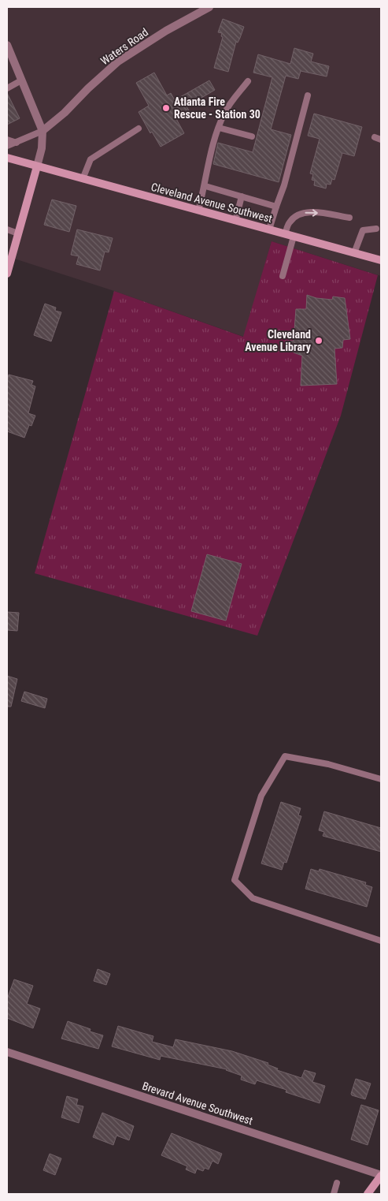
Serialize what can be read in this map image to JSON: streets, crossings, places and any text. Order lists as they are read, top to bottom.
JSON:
{
  "streets": {
    "main road": ["Cleveland Avenue Southwest"],
    "street": ["Waters Road", "Brevard Avenue Southwest"]
  },
  "places": ["Atlanta Fire Rescue - Station 30", "Cleveland Avenue Library"]
}
